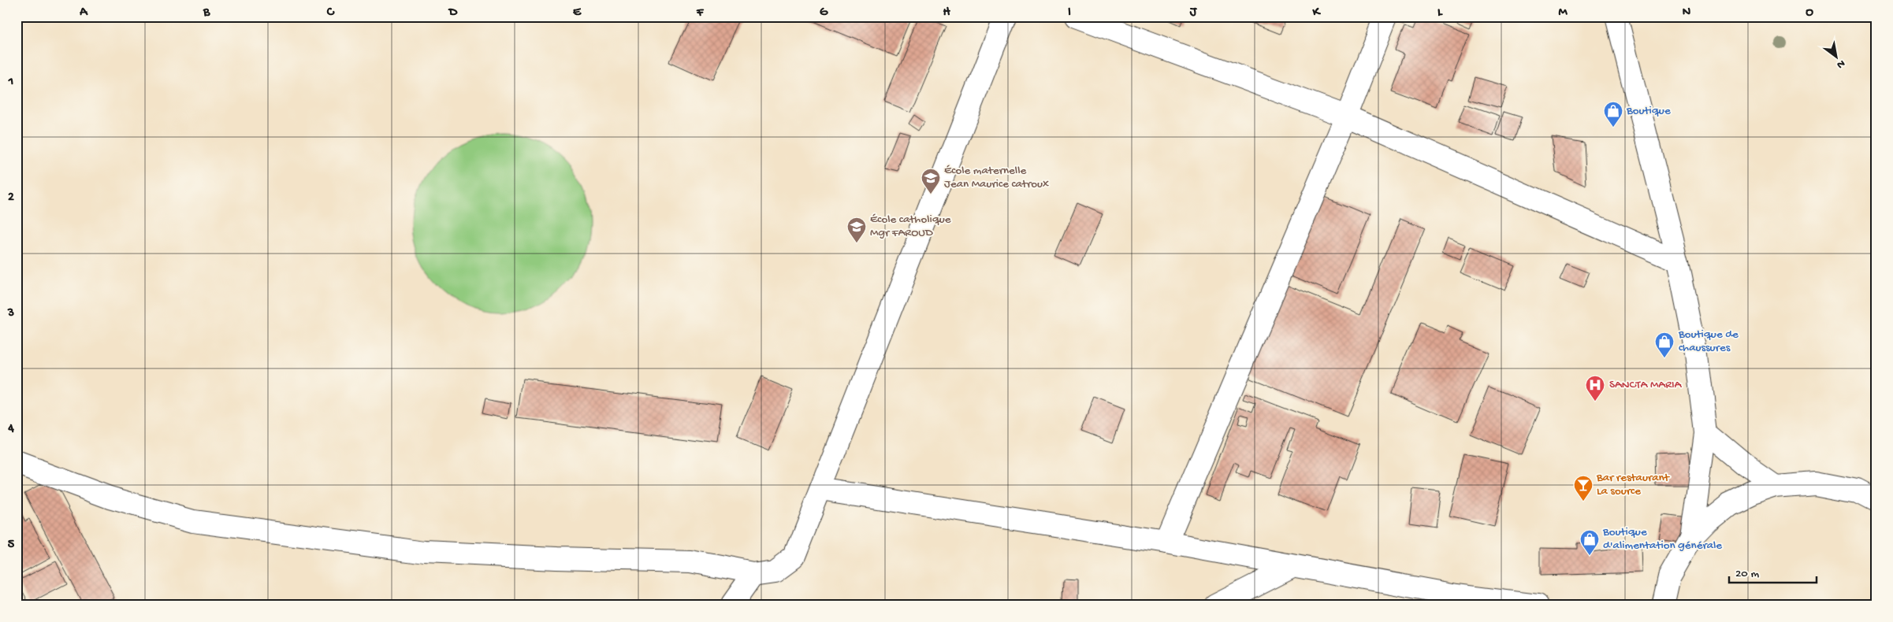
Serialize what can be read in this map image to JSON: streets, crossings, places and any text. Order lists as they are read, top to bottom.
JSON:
{
  "places": {
    "shop": ["Boutique", "Boutique de chaussures", "Boutique d'alimentation générale"],
    "school or university": ["École maternelle Jean Maurice catroux", "École catholique Mgr FAROUD"],
    "hospital": ["SANCTA MARIA"],
    "bar": ["Bar restaurant La source"]
  },
  "scale_bar": "20 m",
  "north": "bottom right",
  "grid": {
    "columns": [
      "A",
      "B",
      "C",
      "D",
      "E",
      "F",
      "G",
      "H",
      "I",
      "J",
      "K",
      "L",
      "M",
      "N",
      "O"
    ],
    "rows": [
      "1",
      "2",
      "3",
      "4",
      "5"
    ]
  }
}
